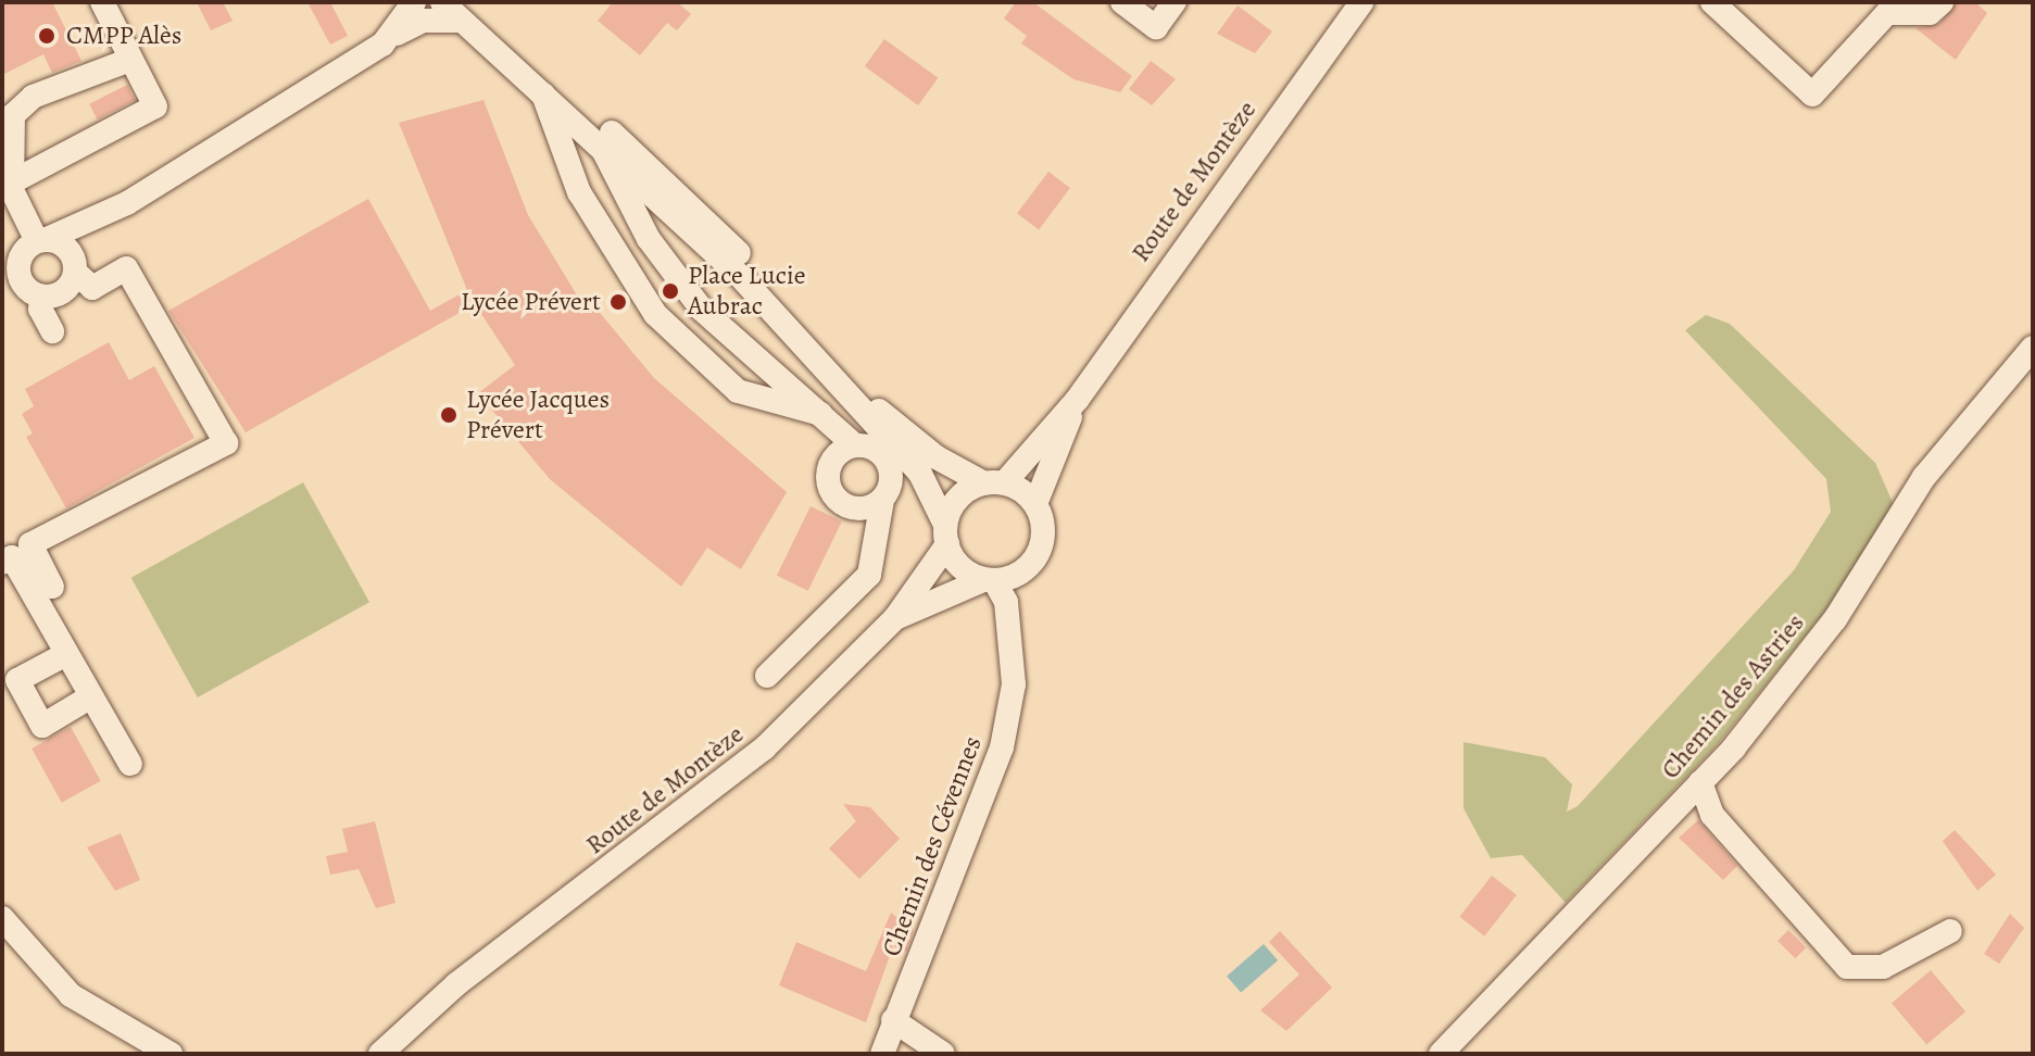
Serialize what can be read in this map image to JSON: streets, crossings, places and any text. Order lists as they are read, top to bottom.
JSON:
{
  "streets": {
    "street": ["Route de Montèze", "Chemin des Astries", "Chemin des Cévennes"]
  },
  "crossings": [
    ["Route de Montèze", "Chemin des Cévennes"]
  ],
  "places": [
    "CMPP Alès",
    "Place Lucie Aubrac",
    "Lycée Prévert",
    "Lycée Jacques Prévert"
  ]
}
